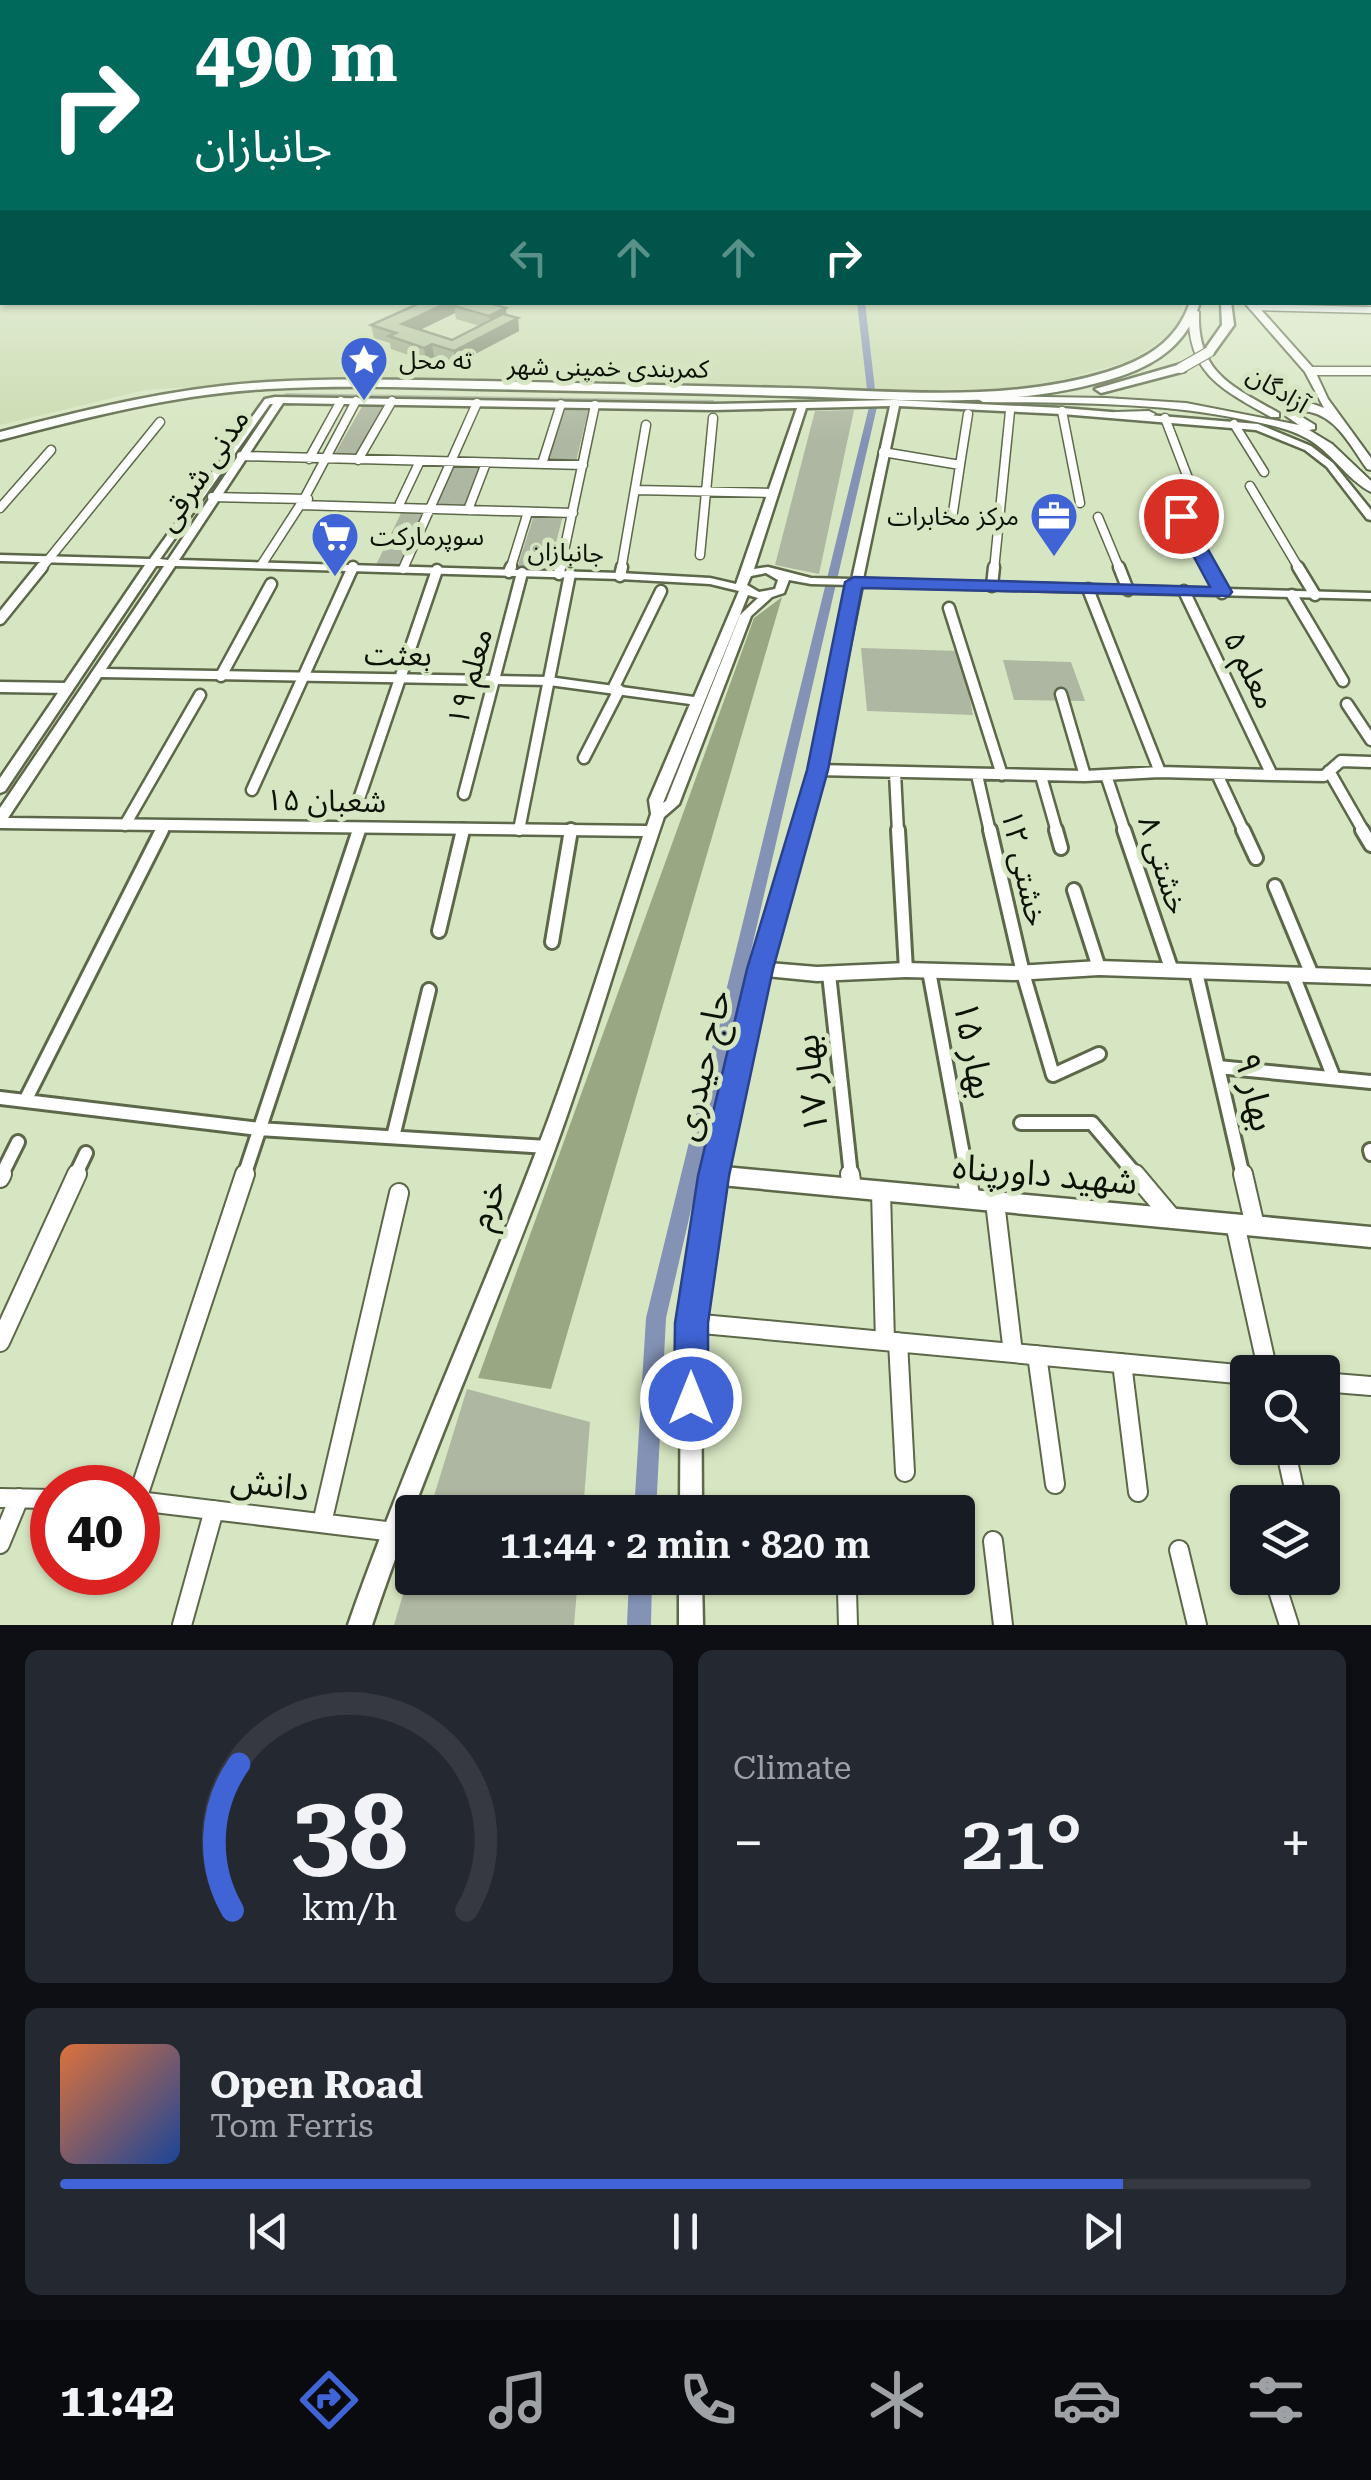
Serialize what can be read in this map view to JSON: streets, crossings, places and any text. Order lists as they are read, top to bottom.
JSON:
{
  "streets": {
    "highway": ["کمربندی خمینی شهر"],
    "main road": ["آزادگان"],
    "street": [
      "مدنی شرقی",
      "جانبازان",
      "بعثت",
      "معلم ۵",
      "معلم ۱۹",
      "۱۵ شعبان",
      "خشتی ۸",
      "خشتی ۱۲",
      "بهار ۱۵",
      "حاج حیدری",
      "بهار ۱۷",
      "بهار ۹",
      "شهید داورپناه",
      "خرم",
      "دانش"
    ]
  },
  "crossings": [
    ["کمربندی خمینی شهر", "آزادگان"],
    ["کمربندی خمینی شهر", "حاج حیدری"],
    ["مدنی شرقی", "جانبازان"],
    ["مدنی شرقی", "بعثت"],
    ["مدنی شرقی", "۱۵ شعبان"],
    ["جانبازان", "معلم ۱۹"],
    ["جانبازان", "خرم"],
    ["بعثت", "معلم ۱۹"],
    ["بعثت", "خرم"],
    ["۱۵ شعبان", "خرم"],
    ["بهار ۱۵", "شهید داورپناه"],
    ["حاج حیدری", "شهید داورپناه"],
    ["بهار ۱۷", "شهید داورپناه"],
    ["بهار ۹", "شهید داورپناه"],
    ["خرم", "دانش"]
  ],
  "places": {
    "place": ["ته محل"],
    "office": ["مرکز مخابرات"],
    "supermarket": ["سوپرمارکت"]
  },
  "page": {
    "turn": ["490 m", "جانبازان"],
    "limit": "40",
    "trip": "11:44 · 2 min · 820 m",
    "tile": "Climate",
    "heat": ["−", "21°", "+"],
    "song": ["Open Road", "Tom Ferris"],
    "tabs": "11:42",
    "gauge": ["38", "km/h"]
  }
}
